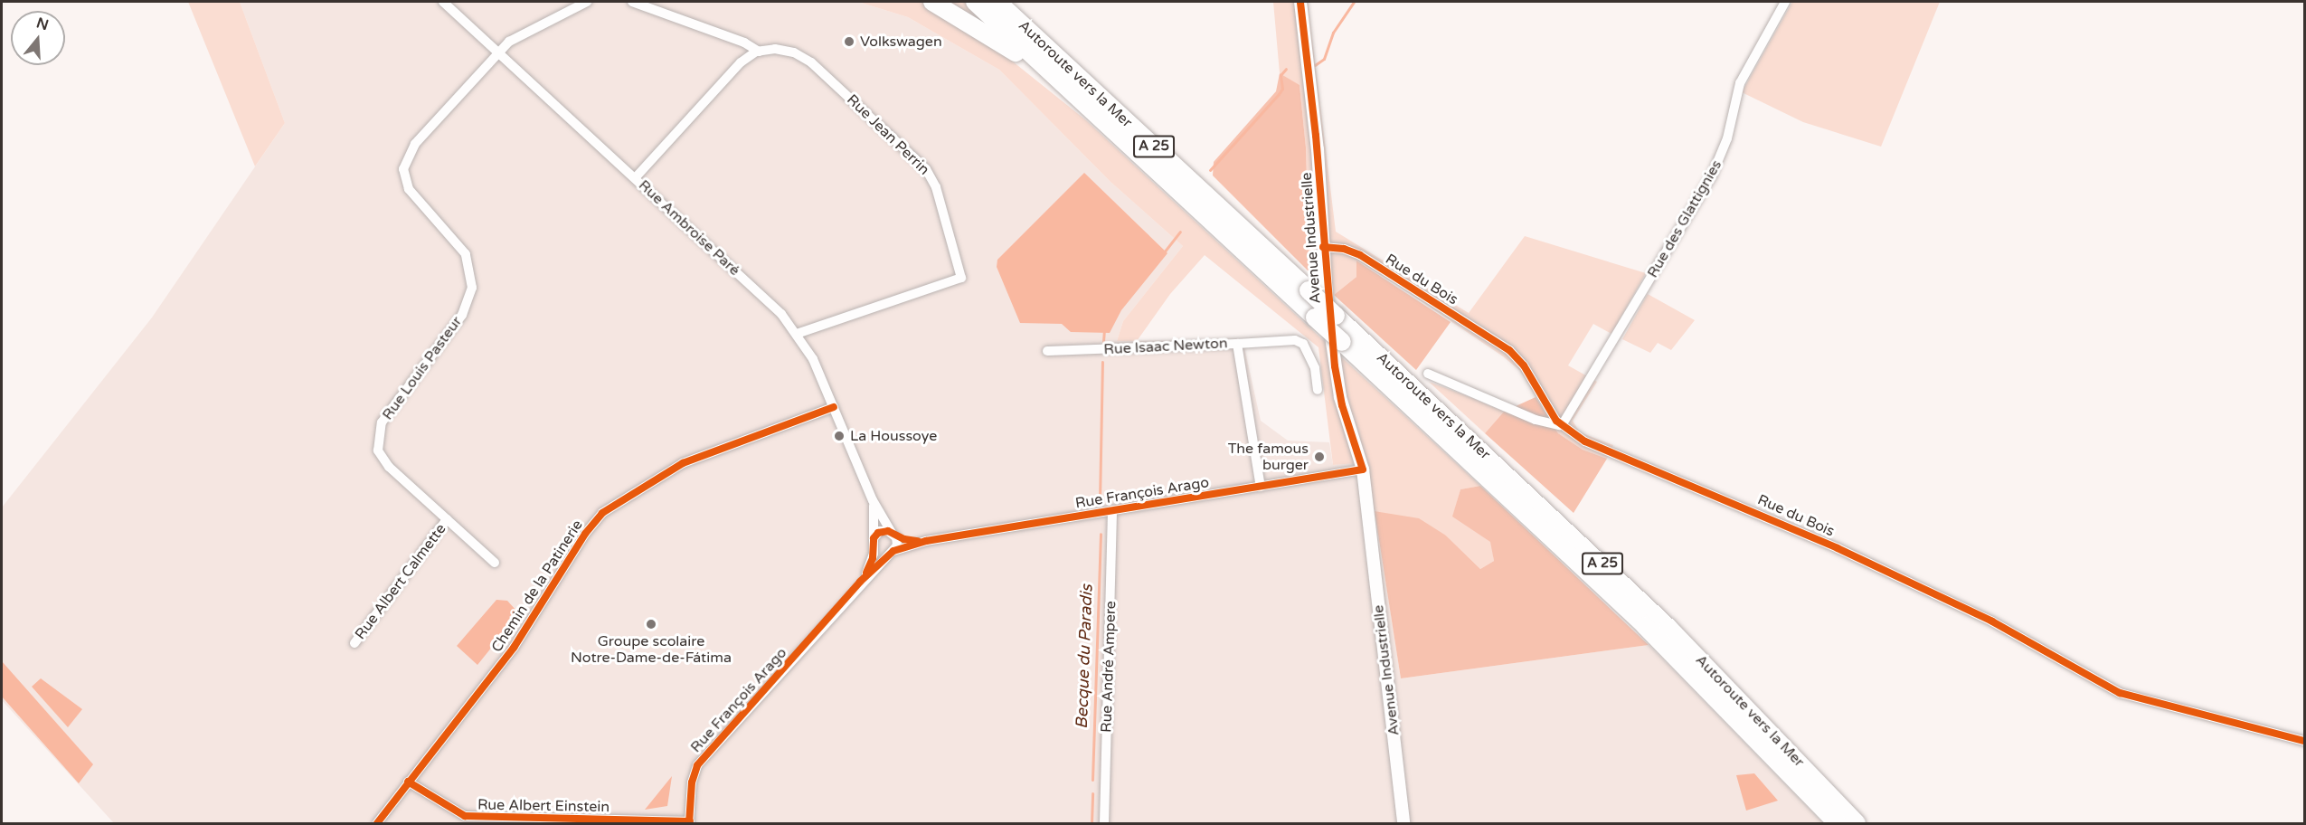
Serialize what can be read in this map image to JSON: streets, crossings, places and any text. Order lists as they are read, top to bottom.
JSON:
{
  "streets": {
    "highway": ["Autoroute vers la Mer", "A 25"],
    "street": [
      "Rue Jean Perrin",
      "Rue des Glattignies",
      "Rue Ambroise Paré",
      "Avenue Industrielle",
      "Rue du Bois",
      "Rue Isaac Newton",
      "Rue Louis Pasteur",
      "Rue François Arago",
      "Rue Albert Calmette",
      "Chemin de la Patinerie",
      "Rue André Ampere",
      "Rue Albert Einstein"
    ]
  },
  "crossings": [
    ["Rue Jean Perrin", "Rue Ambroise Paré"],
    ["Rue des Glattignies", "Rue du Bois"],
    ["Rue Ambroise Paré", "Rue Louis Pasteur"],
    ["Rue Ambroise Paré", "Rue François Arago"],
    ["Rue Ambroise Paré", "Chemin de la Patinerie"],
    ["Avenue Industrielle", "Rue du Bois"],
    ["Avenue Industrielle", "Rue François Arago"],
    ["Rue Isaac Newton", "Rue François Arago"],
    ["Rue Louis Pasteur", "Rue Albert Calmette"],
    ["Rue François Arago", "Rue André Ampere"],
    ["Rue François Arago", "Rue Albert Einstein"],
    ["Chemin de la Patinerie", "Rue Albert Einstein"]
  ],
  "water": ["Becque du Paradis"],
  "places": [
    "Volkswagen",
    "La Houssoye",
    "The famous burger",
    "Groupe scolaire Notre-Dame-de-Fátima"
  ],
  "north": "top"
}
